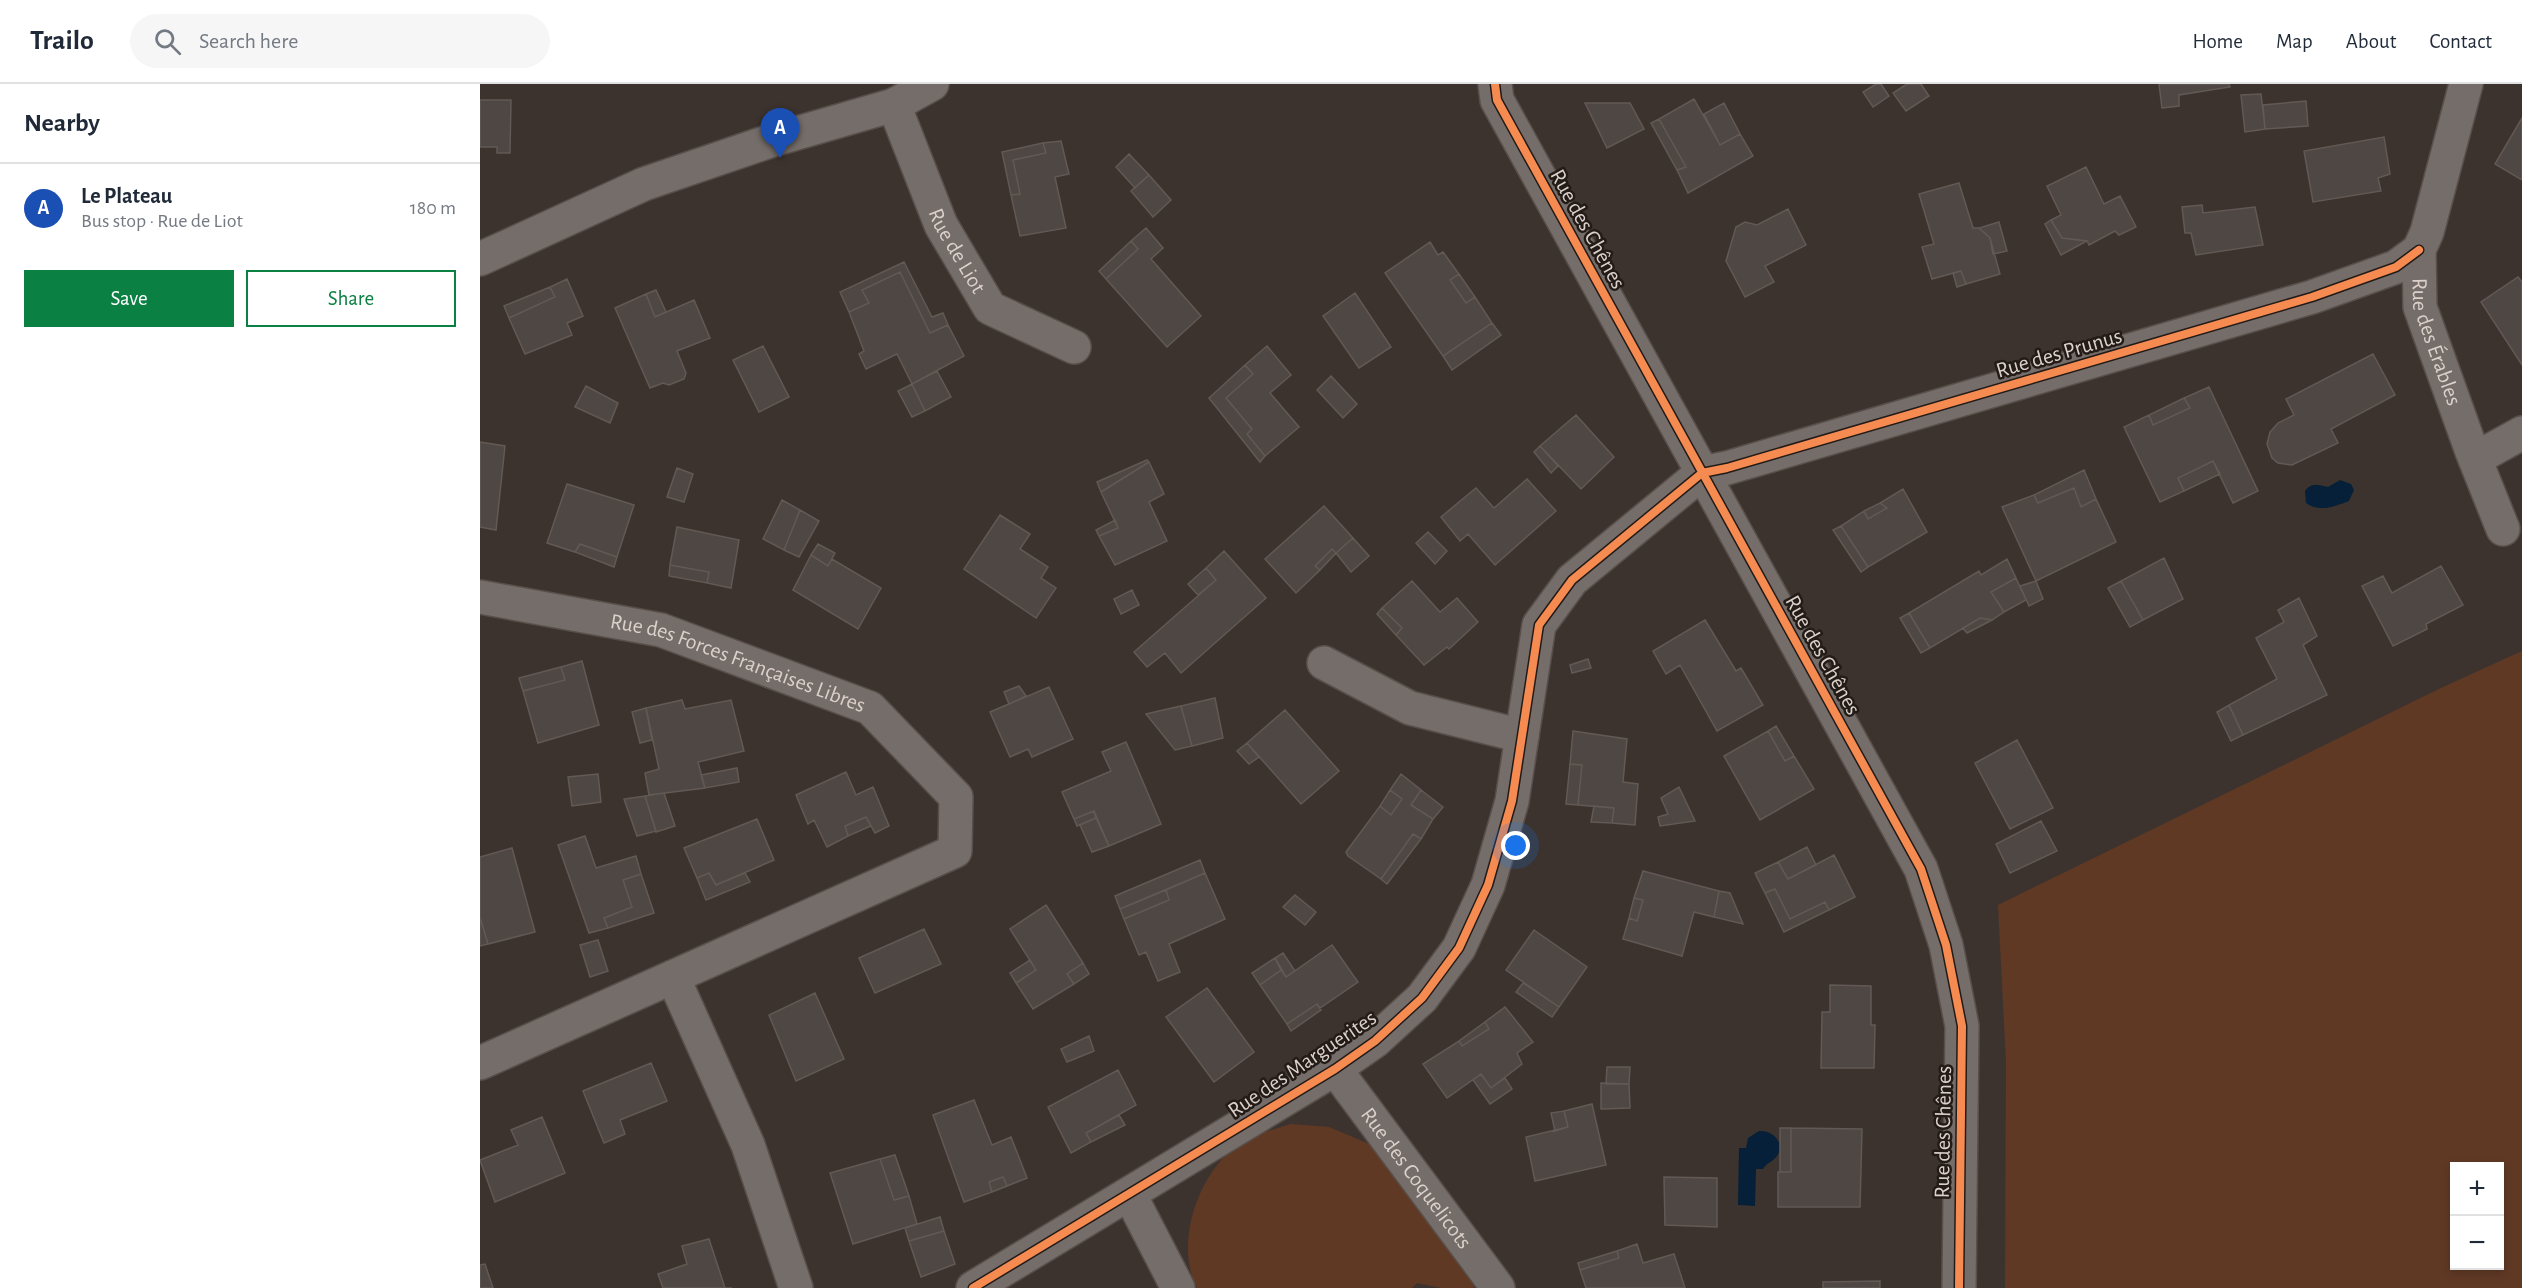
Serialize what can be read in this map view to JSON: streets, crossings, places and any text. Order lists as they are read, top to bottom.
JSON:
{
  "streets": {
    "street": [
      "Rue des Chênes",
      "Rue de Liot",
      "Rue des Érables",
      "Rue des Prunus",
      "Rue des Forces Françaises Libres",
      "Rue des Marguerites",
      "Rue des Coquelicots"
    ]
  },
  "crossings": [
    ["Rue des Chênes", "Rue des Prunus"],
    ["Rue des Chênes", "Rue des Marguerites"],
    ["Rue des Érables", "Rue des Prunus"],
    ["Rue des Prunus", "Rue des Marguerites"],
    ["Rue des Marguerites", "Rue des Coquelicots"]
  ],
  "page": {
    "header": "Trailo",
    "search": "Search here",
    "nav": [
      "Home",
      "Map",
      "About",
      "Contact"
    ],
    "heading": "Nearby",
    "pins": "A",
    "list": [
      {
        "mark": "A",
        "name": "Le Plateau",
        "note": "Bus stop · Rue de Liot",
        "value": "180 m"
      }
    ],
    "buttons": ["Save", "Share"],
    "map_buttons": ["+", "−"]
  }
}
